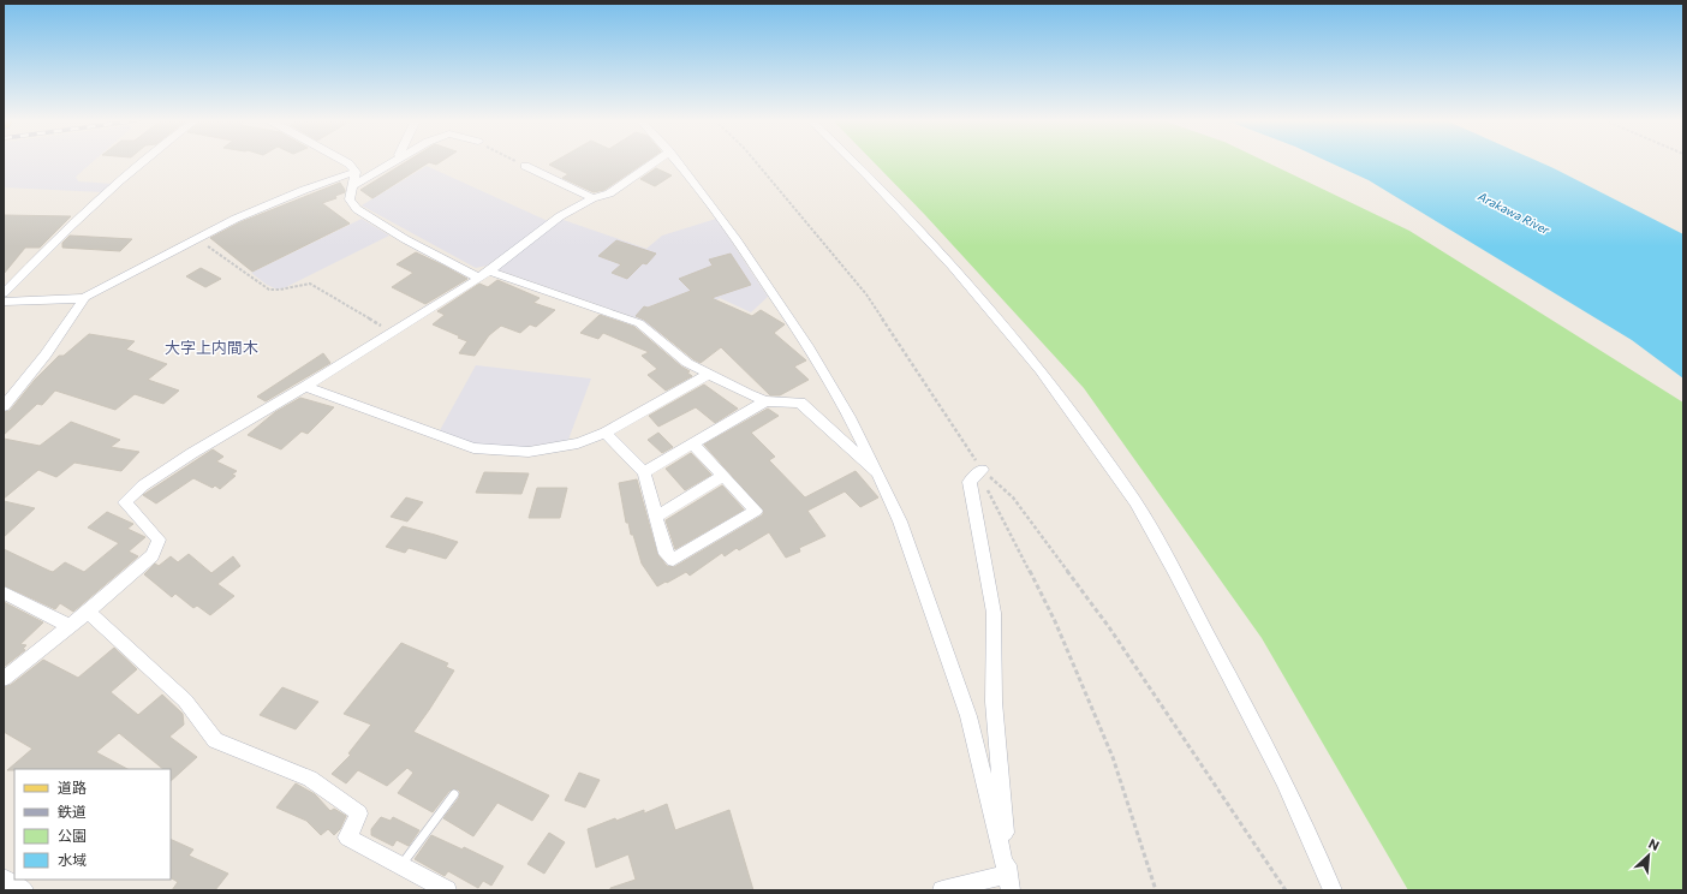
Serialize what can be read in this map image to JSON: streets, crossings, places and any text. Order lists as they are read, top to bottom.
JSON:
{
  "districts": ["大字上内間木"],
  "water": ["Arakawa River"],
  "legend": [
    "道路",
    "鉄道",
    "公園",
    "水域"
  ],
  "north": "top right"
}
